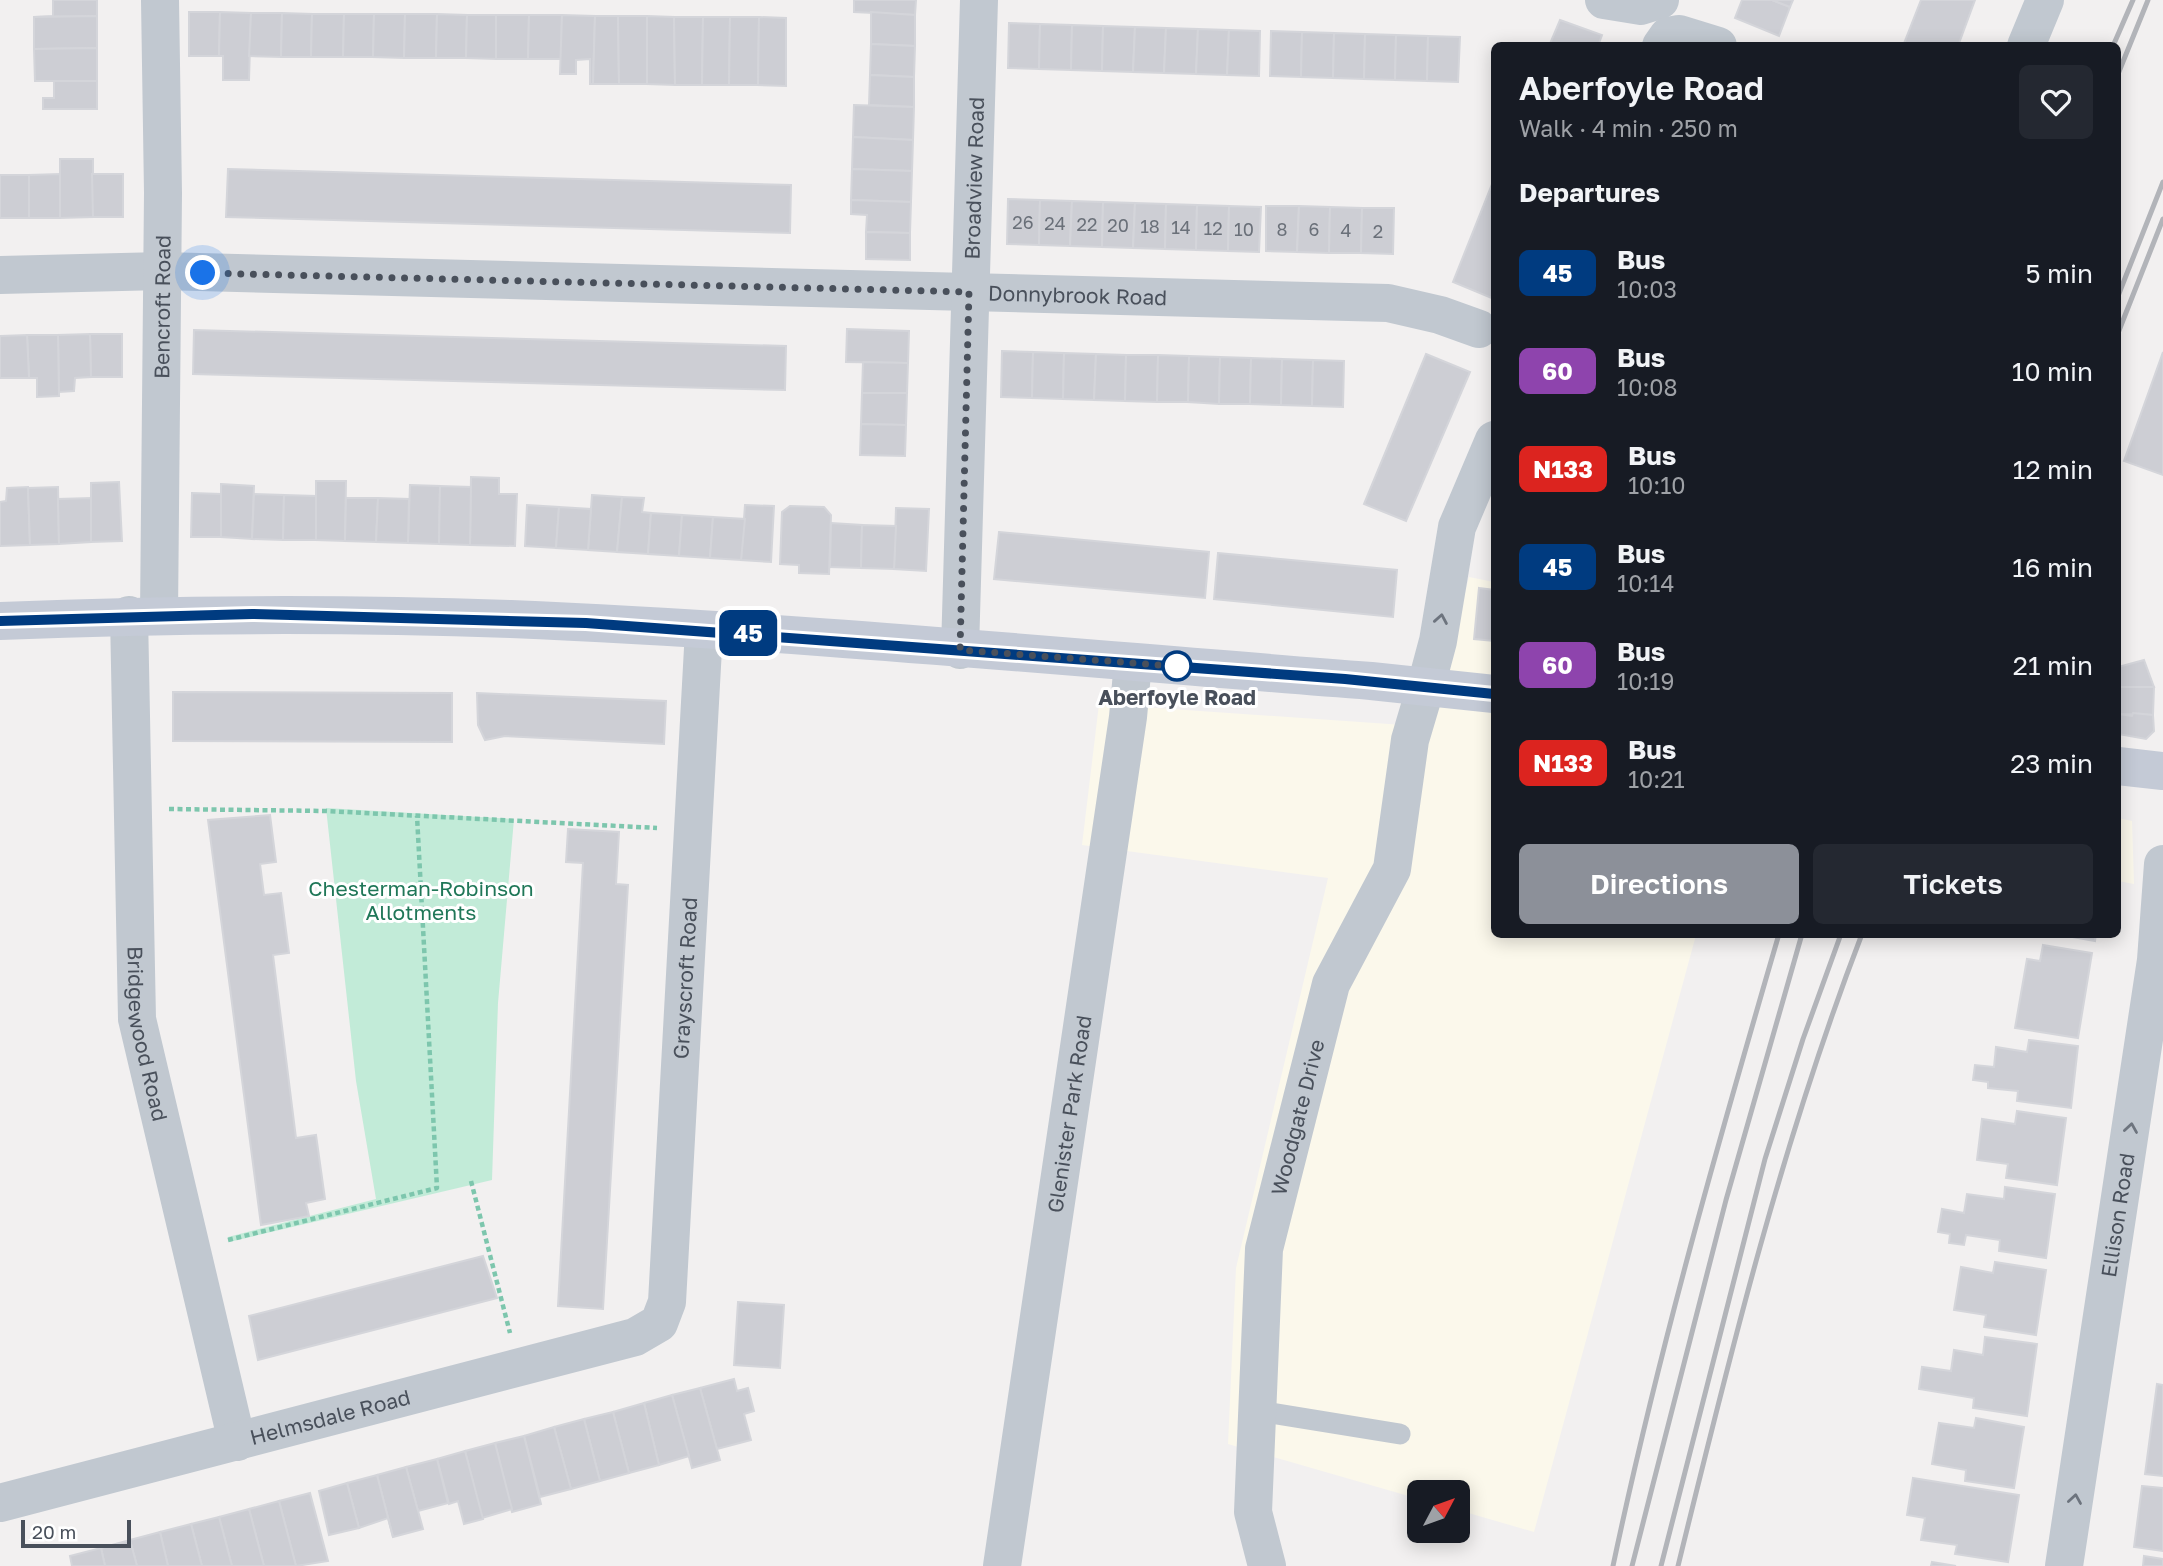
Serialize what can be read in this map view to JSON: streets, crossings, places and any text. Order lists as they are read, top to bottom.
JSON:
{
  "streets": {
    "street": [
      "Broadview Road",
      "Donnybrook Road",
      "Bencroft Road",
      "Grayscroft Road",
      "Bridgewood Road",
      "Glenister Park Road",
      "Woodgate Drive",
      "Ellison Road",
      "Helmsdale Road"
    ]
  },
  "crossings": [
    ["Broadview Road", "Donnybrook Road"],
    ["Donnybrook Road", "Bencroft Road"],
    ["Bencroft Road", "Bridgewood Road"],
    ["Grayscroft Road", "Helmsdale Road"],
    ["Bridgewood Road", "Helmsdale Road"]
  ],
  "one_way": ["Ellison Road"],
  "parks": ["Chesterman-Robinson Allotments"],
  "places": ["Aberfoyle Road"],
  "lines": ["bus line 45"],
  "house_numbers": [
    "26",
    "24",
    "22",
    "20",
    "18",
    "14",
    "12",
    "10",
    "8",
    "6",
    "4",
    "2"
  ],
  "scale_bar": "20 m",
  "north": "top right",
  "page": {
    "on_map": "45",
    "heading": [
      ["Aberfoyle Road", "Walk · 4 min · 250 m"],
      "Departures"
    ],
    "list": [
      {
        "mark": "45",
        "name": "Bus",
        "note": "10:03",
        "value": "5 min"
      },
      {
        "mark": "60",
        "name": "Bus",
        "note": "10:08",
        "value": "10 min"
      },
      {
        "mark": "N133",
        "name": "Bus",
        "note": "10:10",
        "value": "12 min"
      },
      {
        "mark": "45",
        "name": "Bus",
        "note": "10:14",
        "value": "16 min"
      },
      {
        "mark": "60",
        "name": "Bus",
        "note": "10:19",
        "value": "21 min"
      },
      {
        "mark": "N133",
        "name": "Bus",
        "note": "10:21",
        "value": "23 min"
      }
    ],
    "buttons": ["Directions", "Tickets"],
    "scale": "20 m"
  }
}
